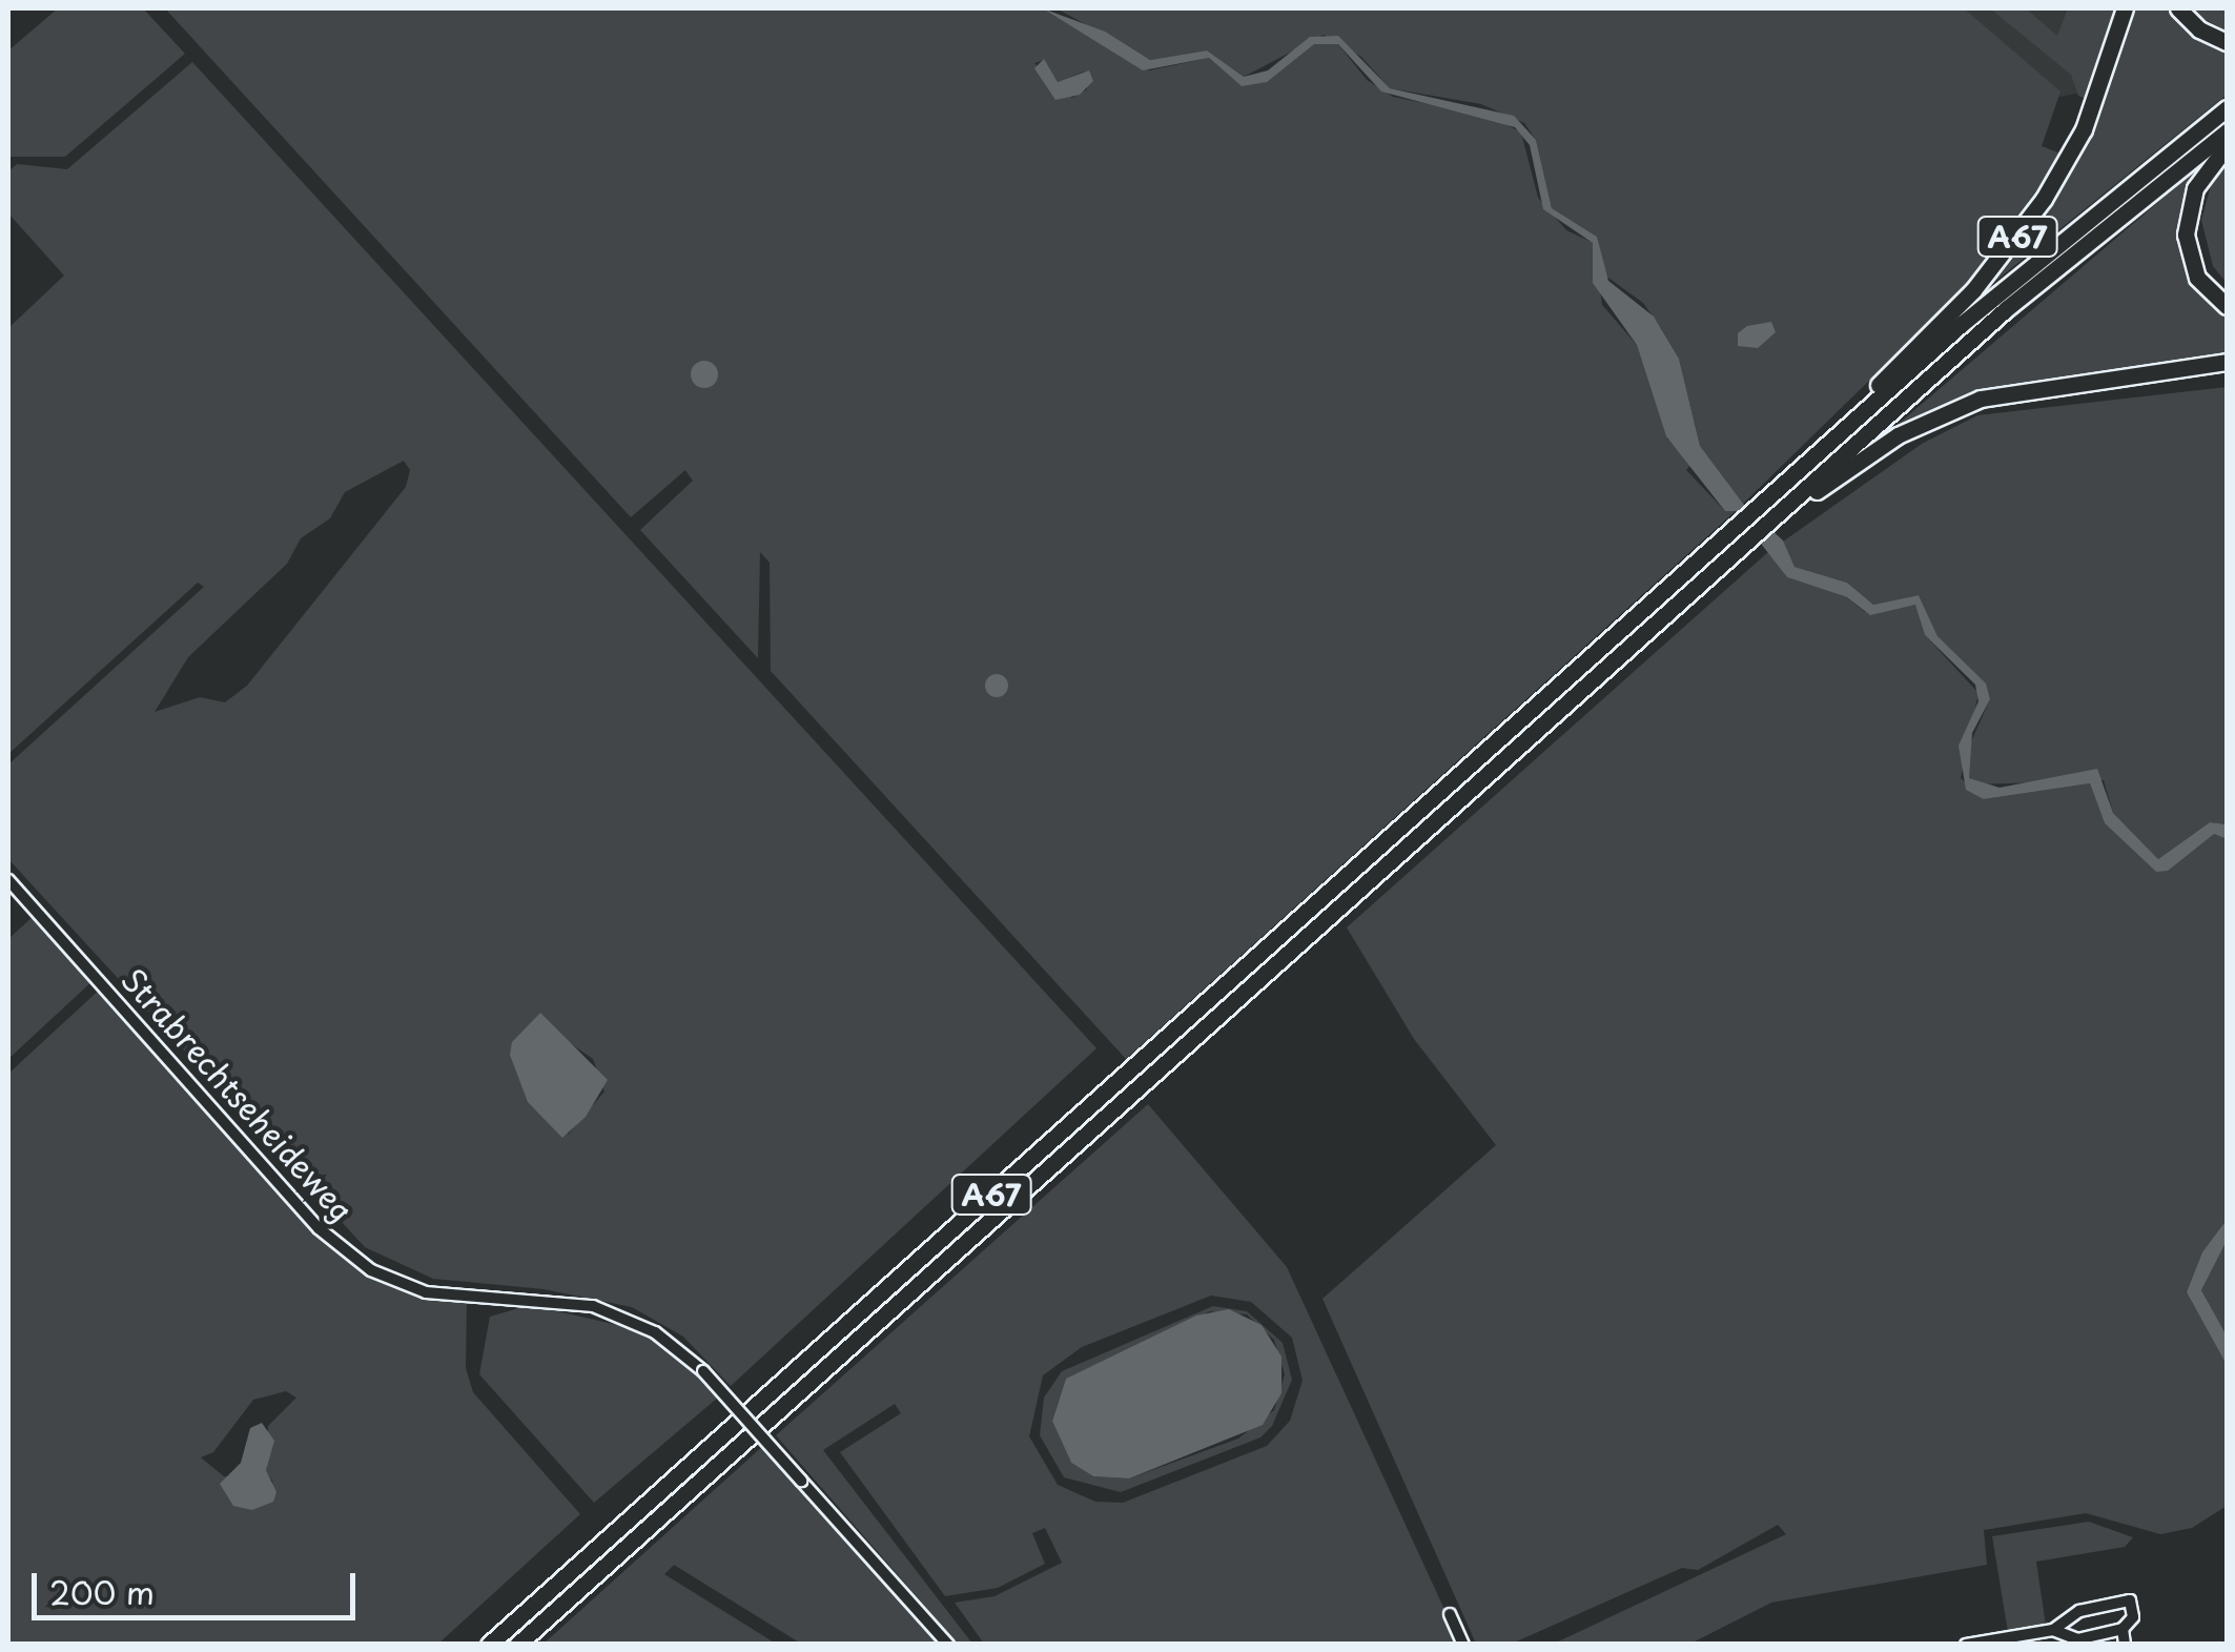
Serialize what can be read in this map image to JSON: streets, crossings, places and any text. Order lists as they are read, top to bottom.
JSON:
{
  "streets": {
    "highway": ["A67"],
    "street": ["Strabrechtseheideweg"]
  },
  "scale_bar": "200 m"
}
